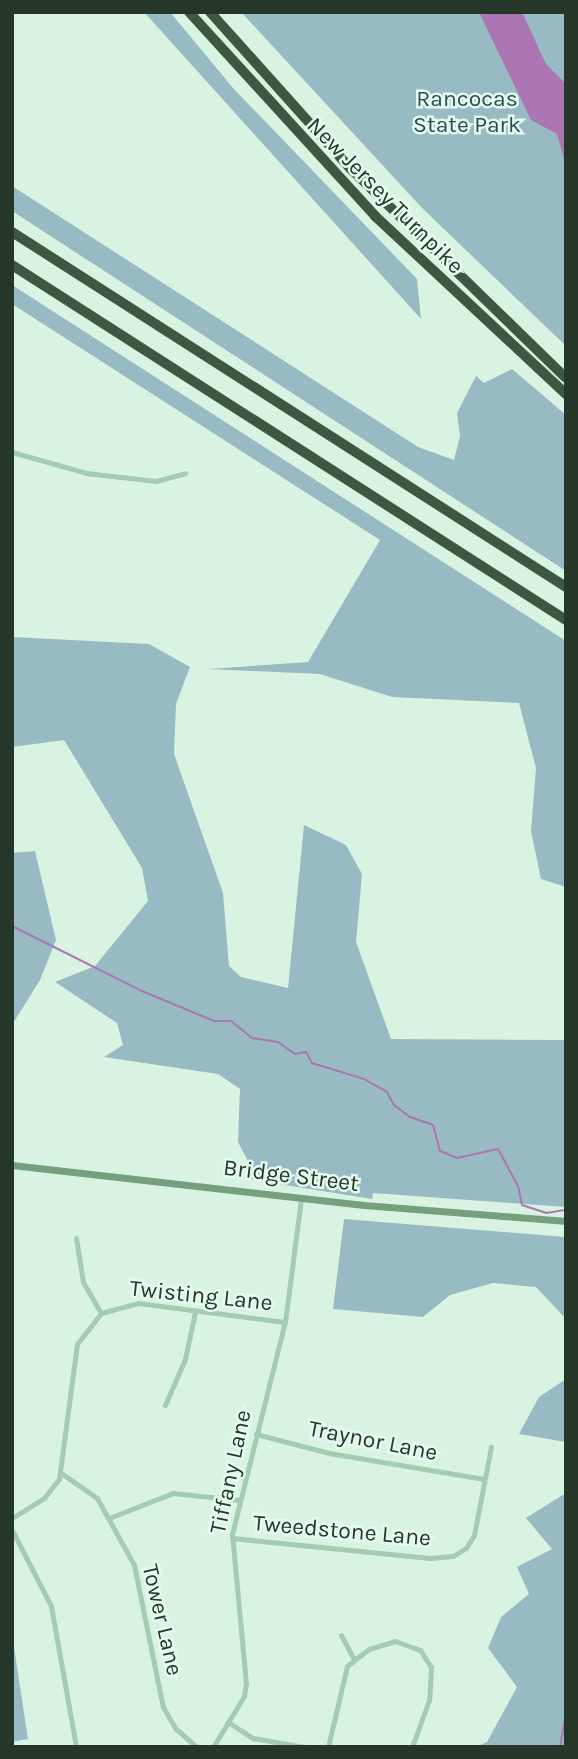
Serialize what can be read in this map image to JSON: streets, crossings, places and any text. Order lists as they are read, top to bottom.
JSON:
{
  "streets": {
    "highway": ["New Jersey Turnpike"],
    "main road": ["Bridge Street"],
    "street": [
      "Twisting Lane",
      "Traynor Lane",
      "Tiffany Lane",
      "Tweedstone Lane",
      "Tower Lane"
    ]
  },
  "crossings": [
    ["Bridge Street", "Tiffany Lane"],
    ["Twisting Lane", "Tiffany Lane"],
    ["Twisting Lane", "Tower Lane"],
    ["Traynor Lane", "Tiffany Lane"],
    ["Traynor Lane", "Tweedstone Lane"],
    ["Tiffany Lane", "Tweedstone Lane"]
  ],
  "parks": ["Rancocas State Park"]
}
